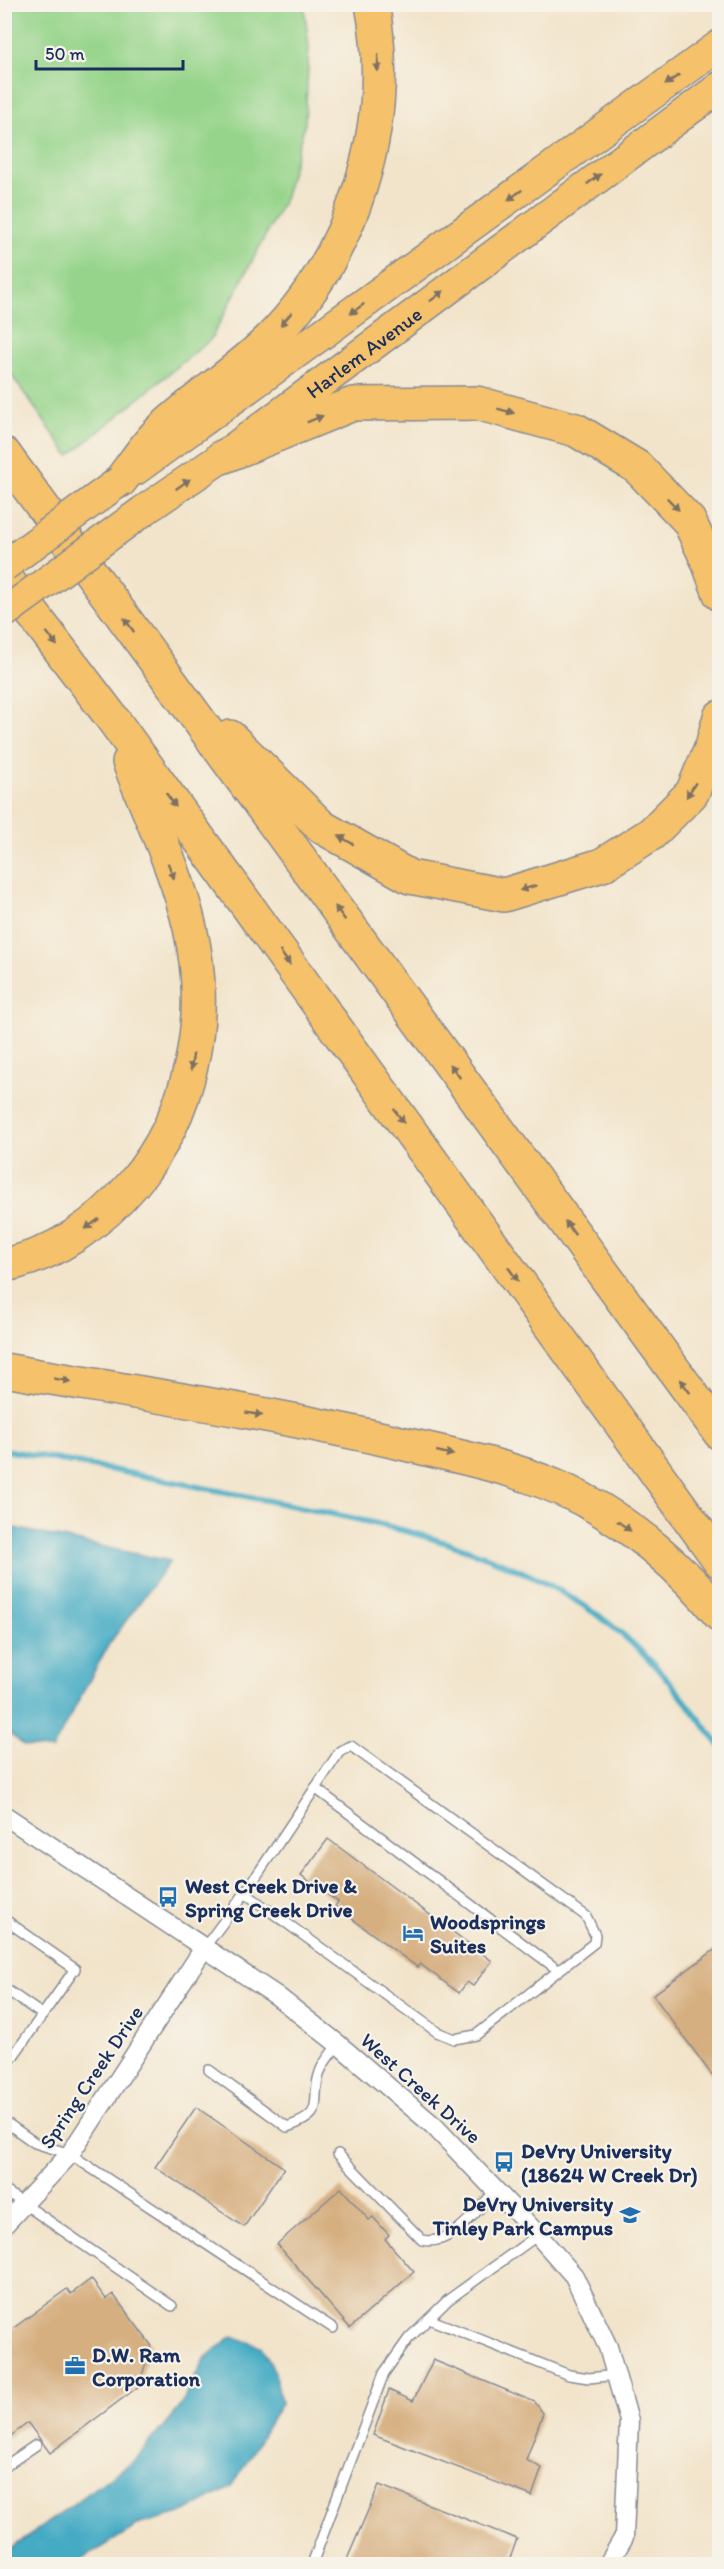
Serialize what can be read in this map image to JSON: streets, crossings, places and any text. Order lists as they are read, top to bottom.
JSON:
{
  "streets": {
    "main road": ["Harlem Avenue"],
    "street": ["Spring Creek Drive", "West Creek Drive"]
  },
  "crossings": [
    ["Spring Creek Drive", "West Creek Drive"]
  ],
  "places": {
    "bus stop": ["West Creek Drive & Spring Creek Drive", "DeVry University (18624 W Creek Dr)"],
    "hotel": ["Woodsprings Suites"],
    "school or university": ["DeVry University Tinley Park Campus"],
    "office": ["D.W. Ram Corporation"]
  },
  "scale_bar": "50 m"
}
